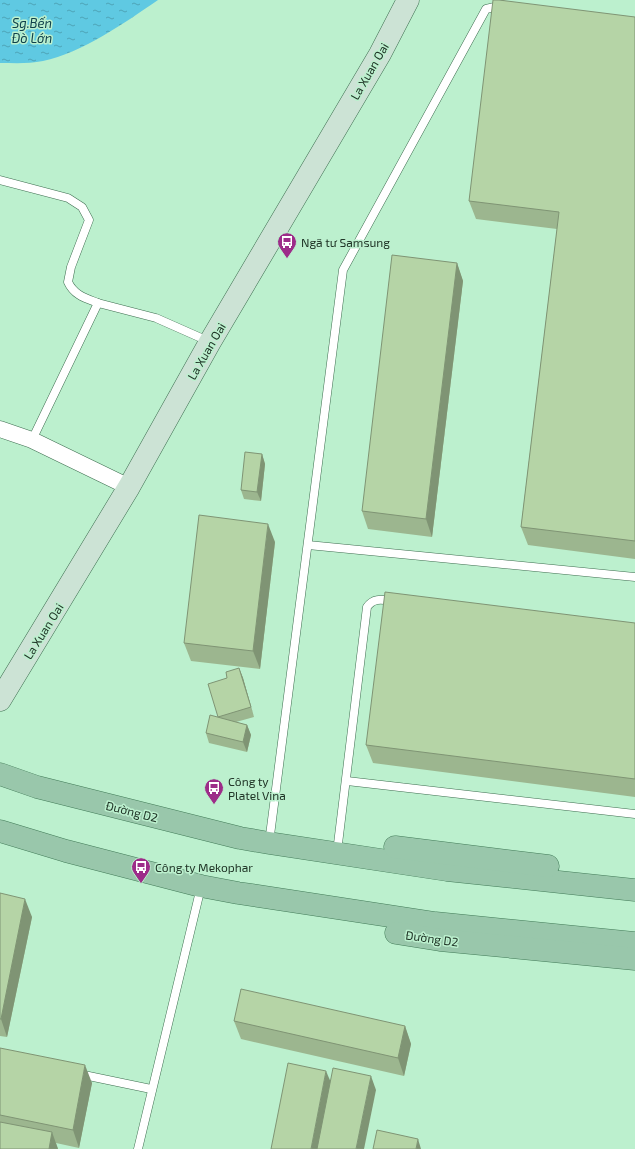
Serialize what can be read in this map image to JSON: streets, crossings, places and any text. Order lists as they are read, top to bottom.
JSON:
{
  "streets": {
    "main road": ["La Xuan Oai", "Đường D2"]
  },
  "water": ["Sg.Bến Đò Lớn"],
  "places": {
    "bus stop": ["Ngã tư Samsung", "Công ty Platel Vina", "Công ty Mekophar"]
  }
}
